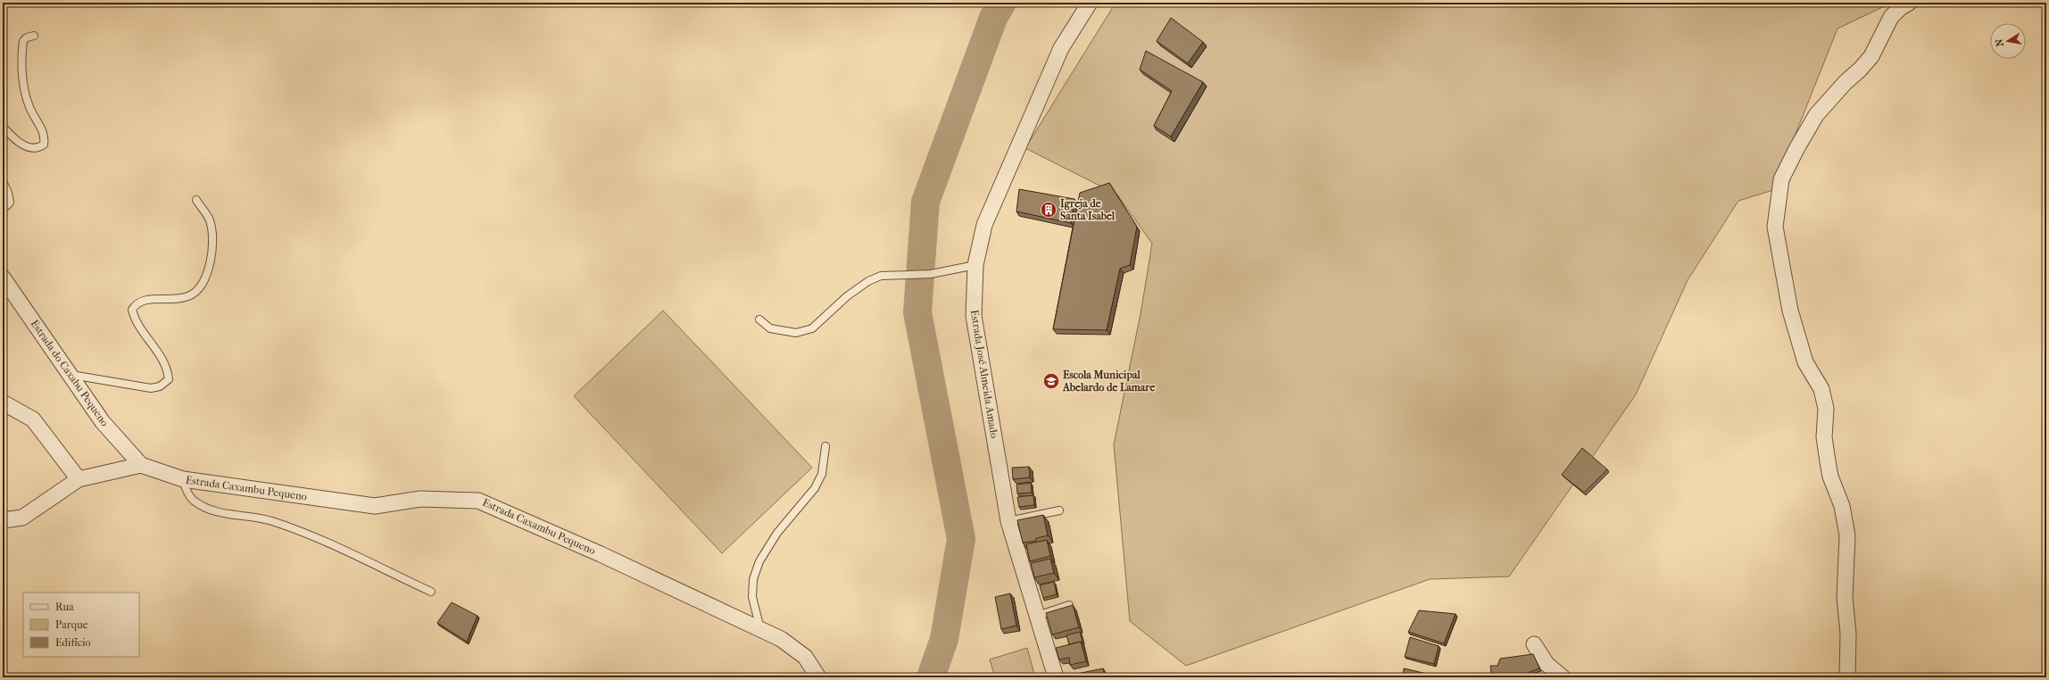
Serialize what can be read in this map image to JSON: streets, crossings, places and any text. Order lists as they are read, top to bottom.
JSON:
{
  "streets": {
    "street": ["Estrada do Caxabu Pequeno", "Estrada José Almeida Amado", "Estrada Caxambu Pequeno"]
  },
  "crossings": [
    ["Estrada do Caxabu Pequeno", "Estrada Caxambu Pequeno"]
  ],
  "places": {
    "building": ["Igreja de Santa Isabel"],
    "school or university": ["Escola Municipal Abelardo de Lamare"]
  },
  "legend": ["Rua", "Parque", "Edifício"],
  "north": "left"
}
